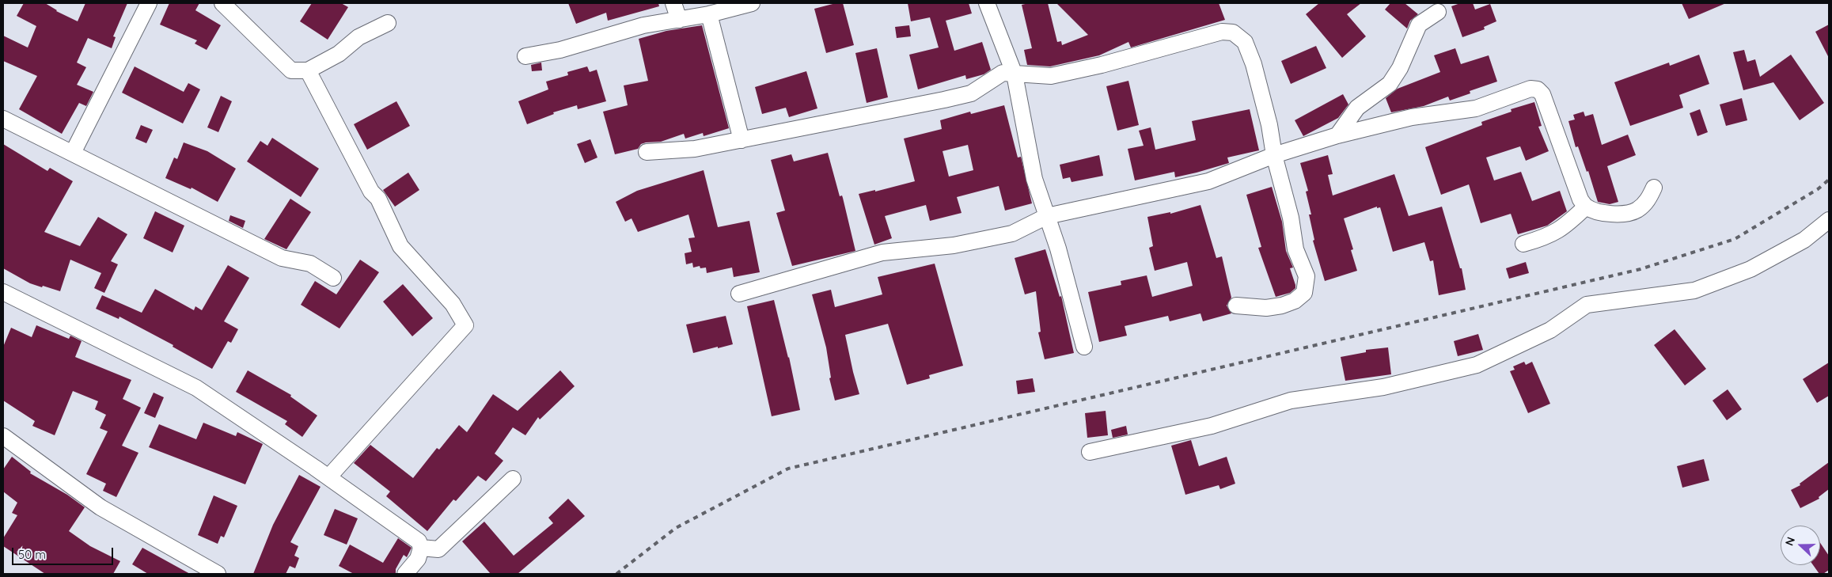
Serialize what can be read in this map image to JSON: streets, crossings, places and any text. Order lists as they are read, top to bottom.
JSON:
{
  "scale_bar": "50 m",
  "north": "left"
}
